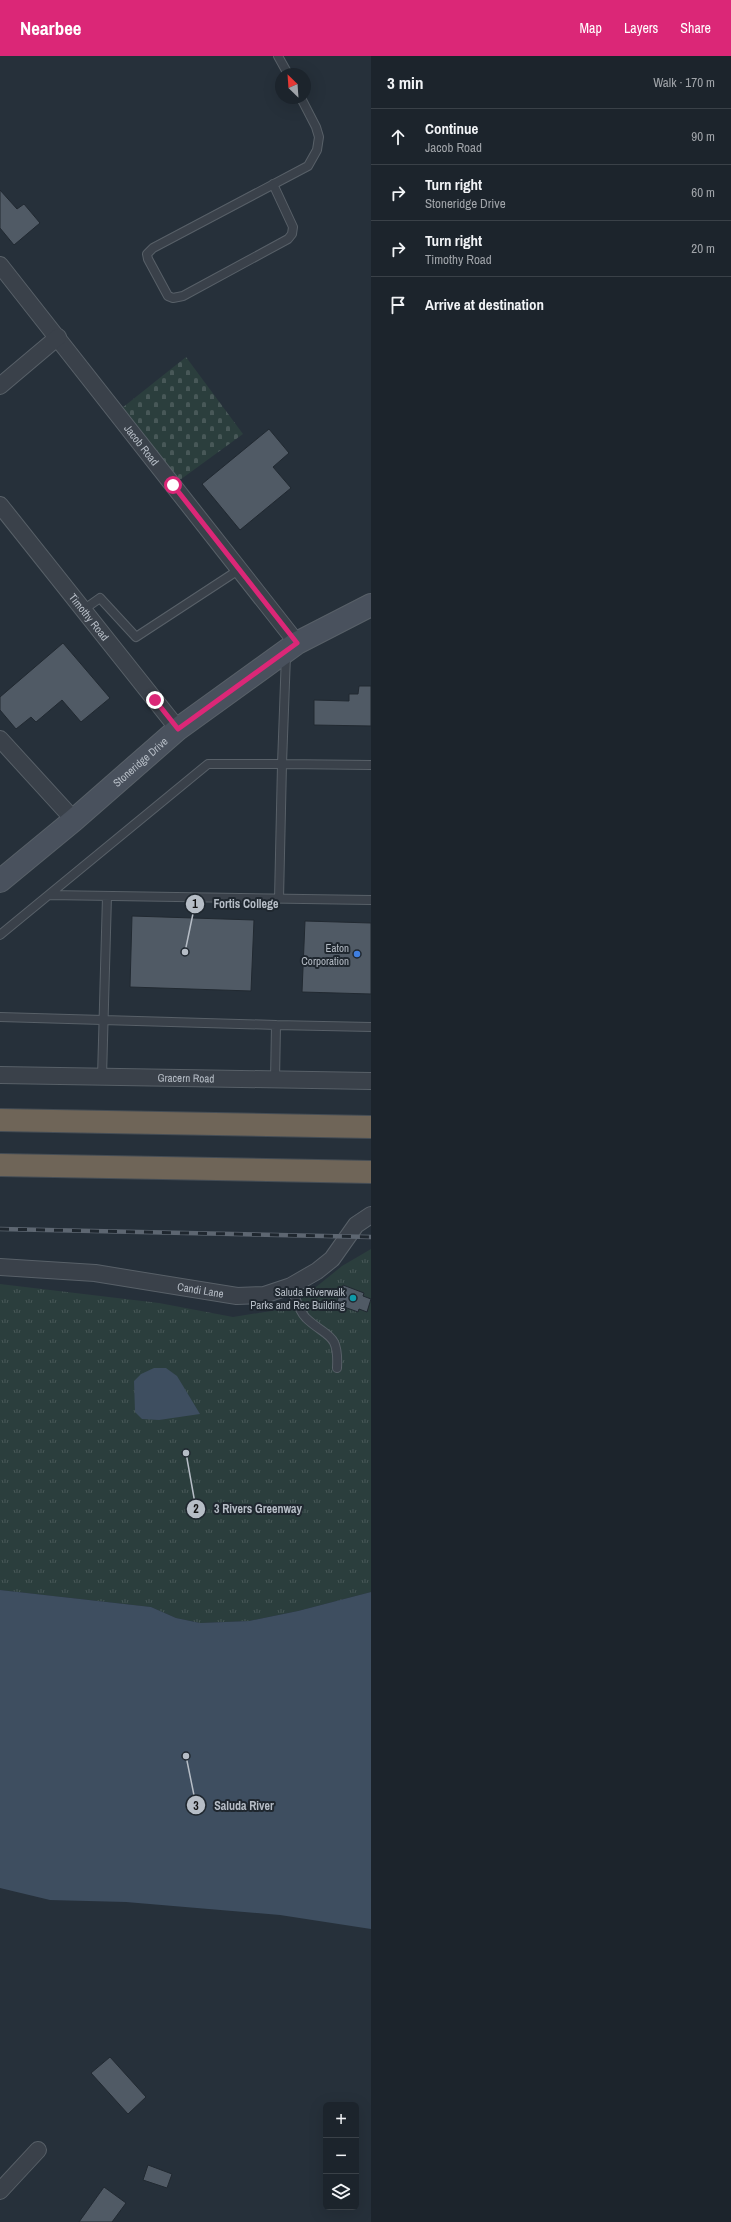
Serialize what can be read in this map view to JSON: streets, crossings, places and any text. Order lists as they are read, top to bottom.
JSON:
{
  "streets": {
    "street": [
      "Jacob Road",
      "Timothy Road",
      "Stoneridge Drive",
      "Gracern Road",
      "Candi Lane"
    ]
  },
  "crossings": [
    ["Jacob Road", "Stoneridge Drive"],
    ["Timothy Road", "Stoneridge Drive"]
  ],
  "places": [
    "Fortis College",
    "Eaton Corporation",
    "Saluda Riverwalk Parks and Rec Building",
    "3 Rivers Greenway",
    "Saluda River"
  ],
  "north": "top left",
  "page": {
    "header": "Nearbee",
    "nav": ["Map", "Layers", "Share"],
    "heading": ["3 min", "Walk · 170 m"],
    "list": [
      ["Continue", "Jacob Road", "90 m"],
      ["Turn right", "Stoneridge Drive", "60 m"],
      ["Turn right", "Timothy Road", "20 m"],
      "Arrive at destination"
    ],
    "map_buttons": ["+", "−"]
  }
}
